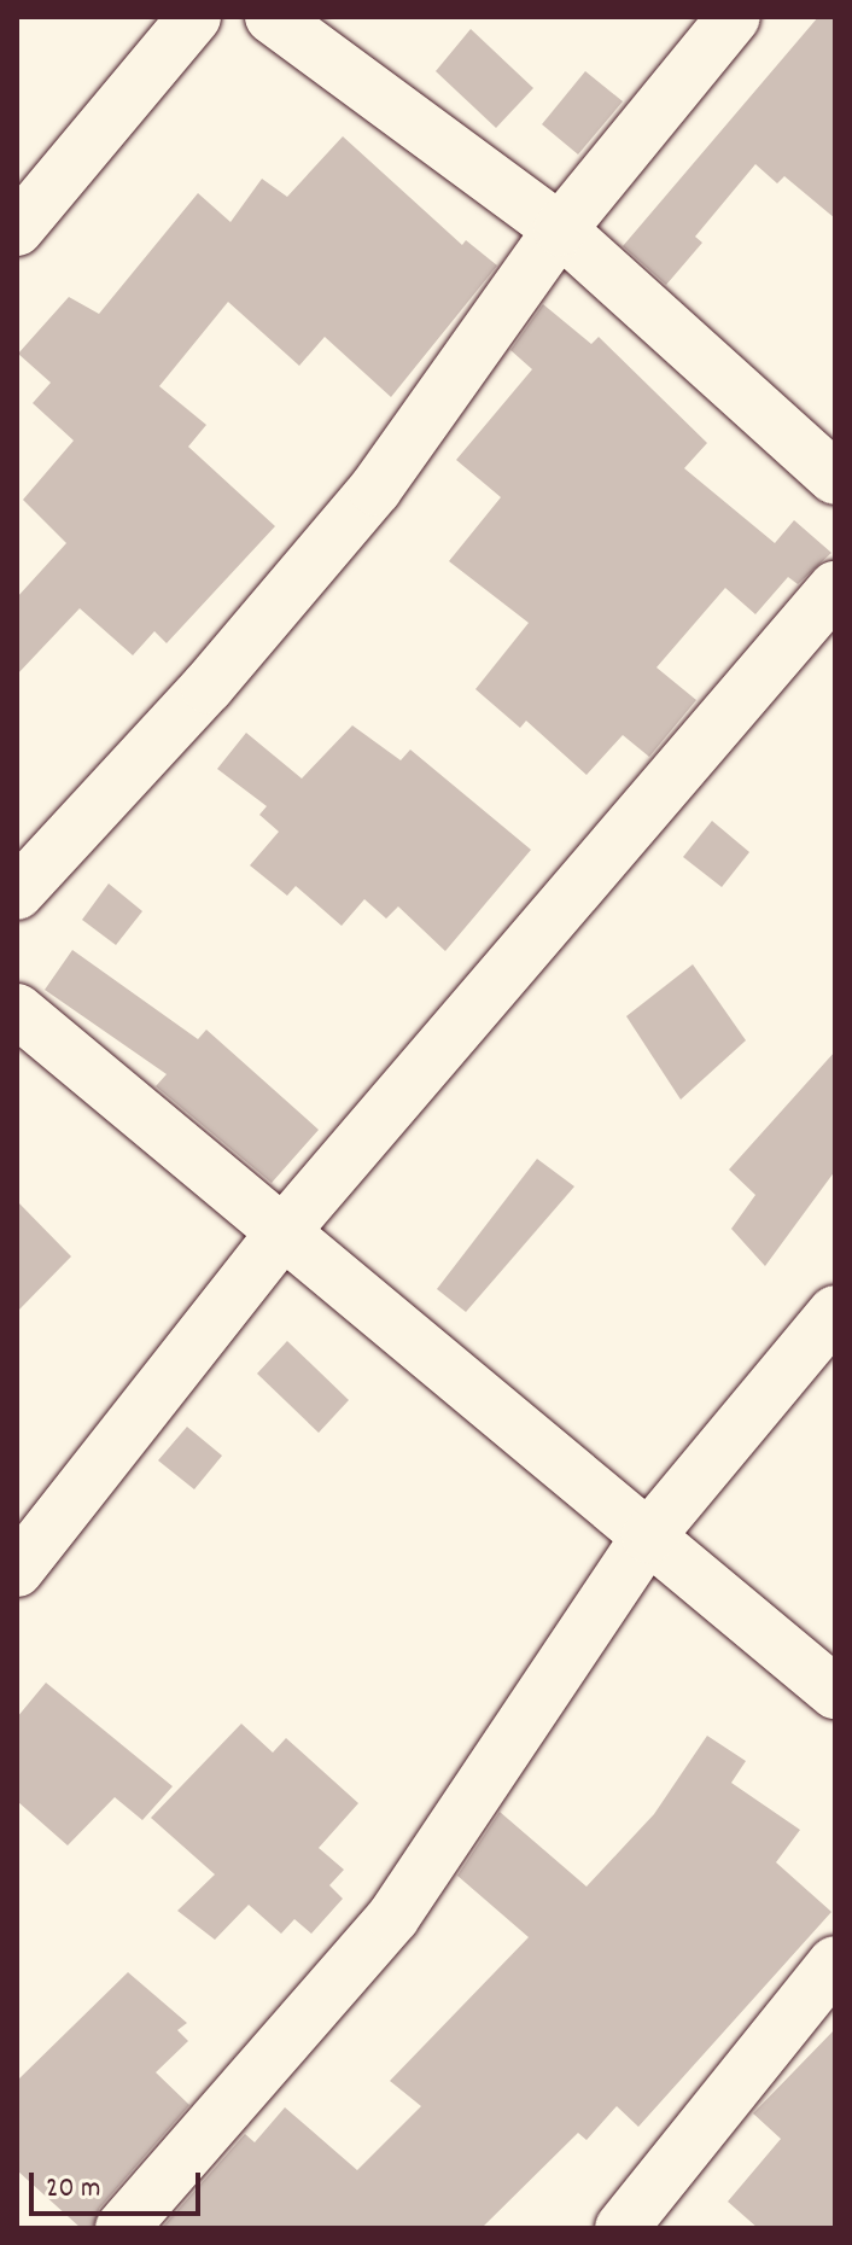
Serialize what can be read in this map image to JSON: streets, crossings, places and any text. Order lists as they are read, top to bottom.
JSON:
{
  "scale_bar": "20 m"
}
